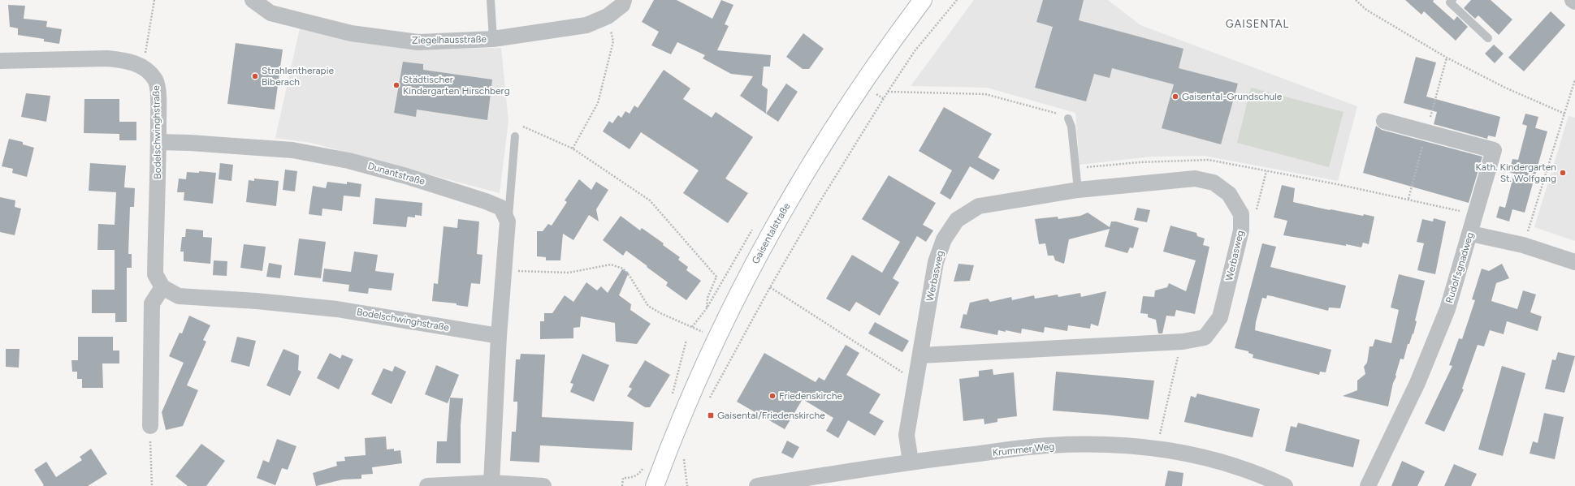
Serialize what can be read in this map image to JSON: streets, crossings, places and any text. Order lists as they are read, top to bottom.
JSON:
{
  "streets": {
    "main road": ["Gaisentalstraße"],
    "street": [
      "Ziegelhausstraße",
      "Bodelschwinghstraße",
      "Dunantstraße",
      "Werbasweg",
      "Rudolfsgnadweg",
      "Krummer Weg"
    ]
  },
  "crossings": [
    ["Bodelschwinghstraße", "Dunantstraße"],
    ["Werbasweg", "Krummer Weg"]
  ],
  "districts": ["GAISENTAL"],
  "places": {
    "other": [
      "Strahlentherapie Biberach",
      "Städtischer Kindergarten Hirschberg",
      "Gaisental-Grundschule",
      "Kath. Kindergarten St. Wolfgang",
      "Friedenskirche"
    ],
    "transit": ["Gaisental/Friedenskirche"]
  }
}
